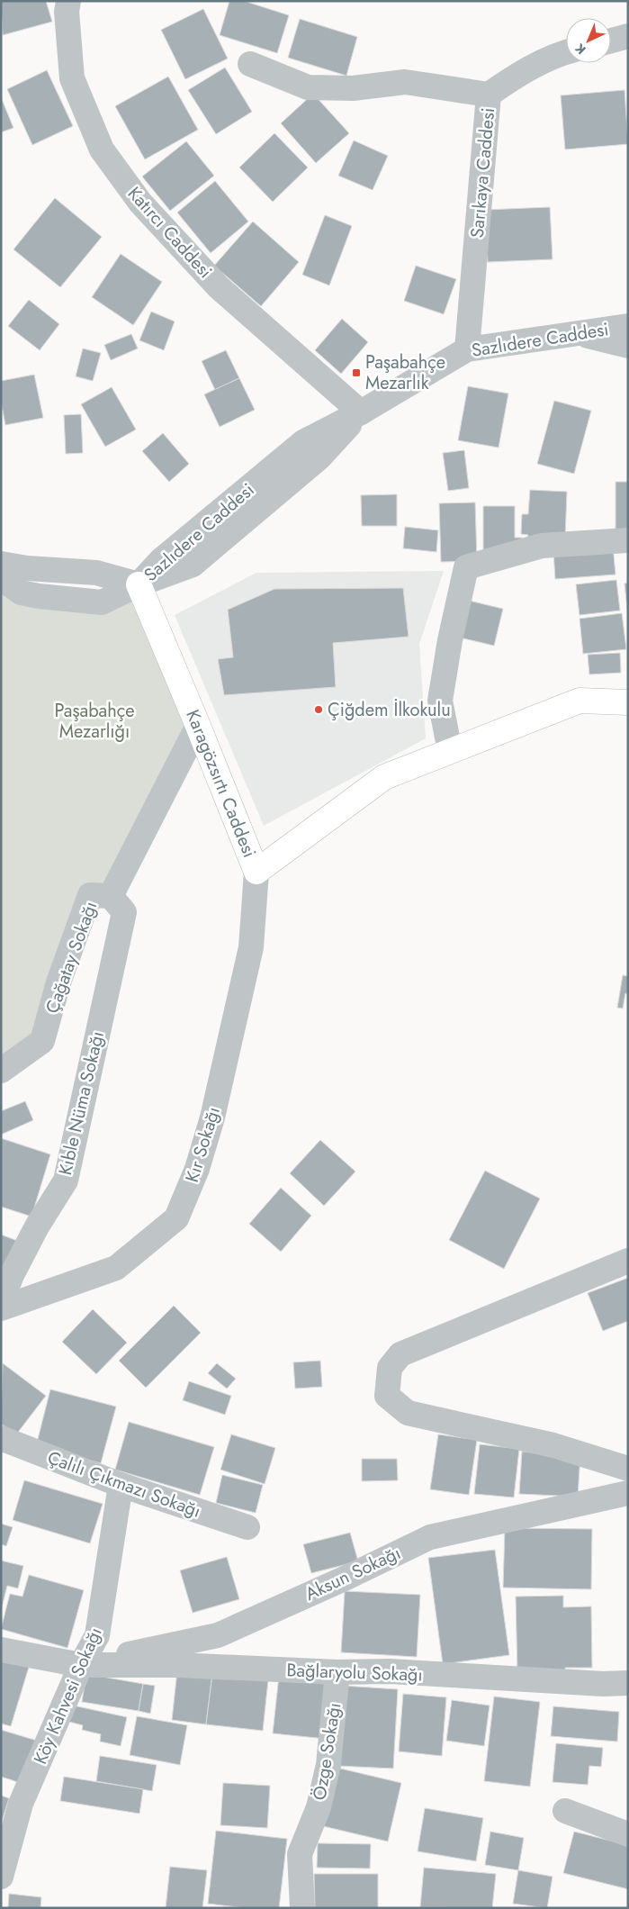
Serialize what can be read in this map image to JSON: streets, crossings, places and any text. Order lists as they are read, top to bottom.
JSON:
{
  "streets": {
    "street": [
      "Sarıkaya Caddesi",
      "Katırcı Caddesi",
      "Sazlıdere Caddesi",
      "Karagözsırtı Caddesi",
      "Çağatay Sokağı",
      "Kıble Nüma Sokağı",
      "Kır Sokağı",
      "Çalılı Çıkmazı Sokağı",
      "Aksun Sokağı",
      "Bağlaryolu Sokağı",
      "Köy Kahvesi Sokağı",
      "Özge Sokağı"
    ]
  },
  "crossings": [
    ["Sarıkaya Caddesi", "Sazlıdere Caddesi"],
    ["Katırcı Caddesi", "Sazlıdere Caddesi"],
    ["Sazlıdere Caddesi", "Karagözsırtı Caddesi"],
    ["Karagözsırtı Caddesi", "Çağatay Sokağı"],
    ["Karagözsırtı Caddesi", "Kır Sokağı"],
    ["Çağatay Sokağı", "Kıble Nüma Sokağı"],
    ["Çalılı Çıkmazı Sokağı", "Köy Kahvesi Sokağı"],
    ["Aksun Sokağı", "Bağlaryolu Sokağı"],
    ["Aksun Sokağı", "Köy Kahvesi Sokağı"],
    ["Bağlaryolu Sokağı", "Köy Kahvesi Sokağı"],
    ["Bağlaryolu Sokağı", "Özge Sokağı"]
  ],
  "parks": ["Paşabahçe Mezarlığı"],
  "places": {
    "transit": ["Paşabahçe Mezarlık"],
    "other": ["Çiğdem İlkokulu"]
  },
  "north": "bottom left"
}
